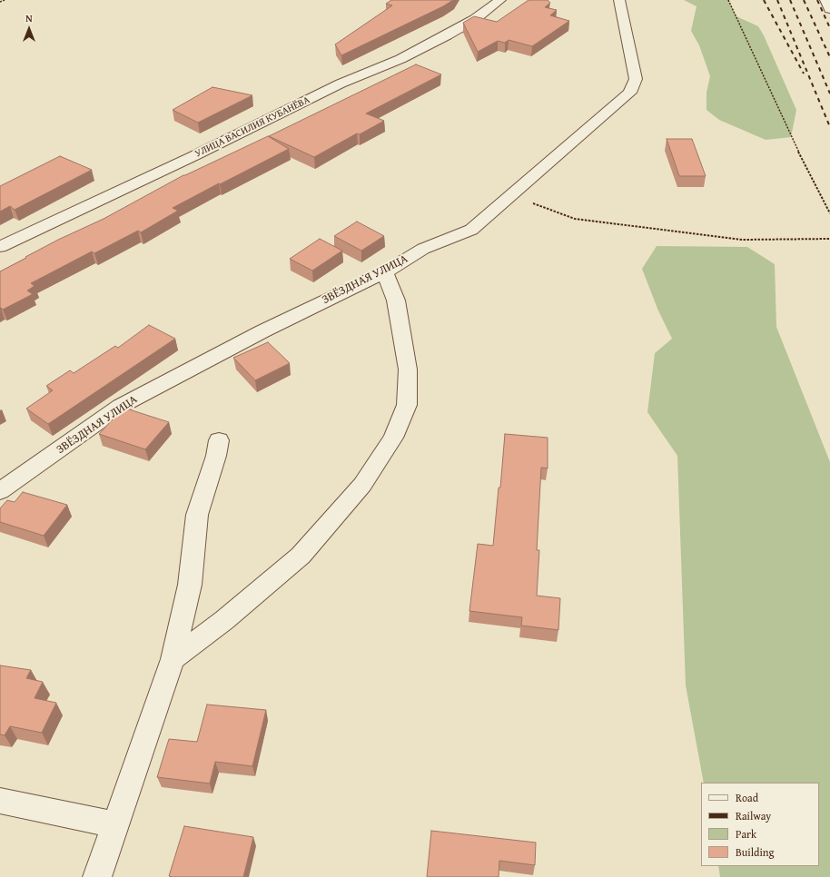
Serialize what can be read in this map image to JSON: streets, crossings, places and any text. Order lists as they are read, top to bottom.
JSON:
{
  "streets": {
    "street": ["УЛИЦА ВАСИЛИЯ КУБАНЁВА", "ЗВЁЗДНАЯ УЛИЦА"]
  },
  "legend": [
    "Road",
    "Railway",
    "Park",
    "Building"
  ],
  "north": "top"
}
